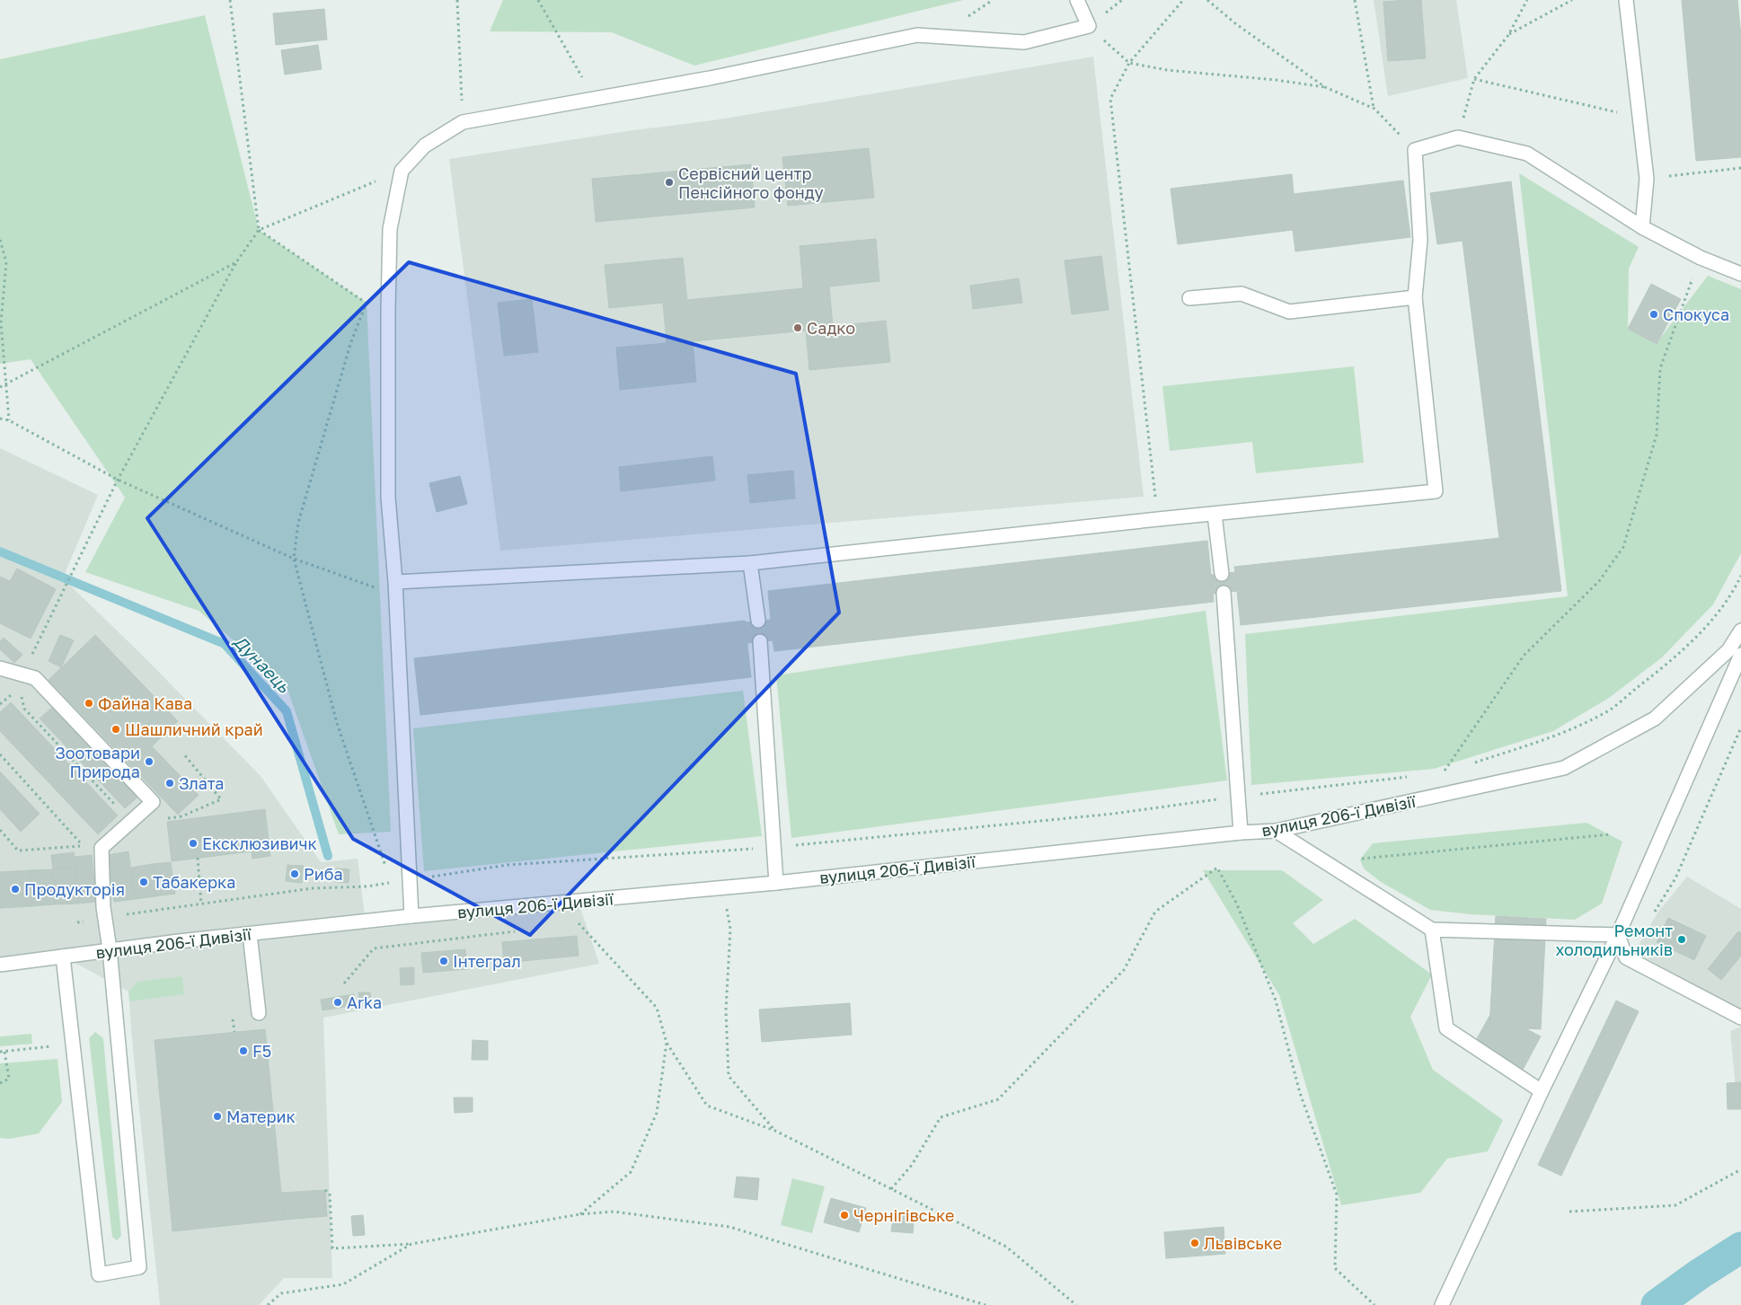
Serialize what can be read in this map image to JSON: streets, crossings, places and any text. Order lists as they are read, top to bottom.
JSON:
{
  "streets": {
    "street": ["вулиця 206-ї Дивізії"]
  },
  "water": ["Дунаець"],
  "places": [
    "Сервісний центр Пенсійного фонду",
    "Спокуса",
    "Садко",
    "Файна Кава",
    "Шашличний край",
    "Зоотовари Природа",
    "Злата",
    "Ексклюзивичк",
    "Риба",
    "Табакерка",
    "Продукторія",
    "Ремонт холодильників",
    "Інтеграл",
    "Arka",
    "F5",
    "Материк",
    "Чернігівське",
    "Львівське"
  ]
}
